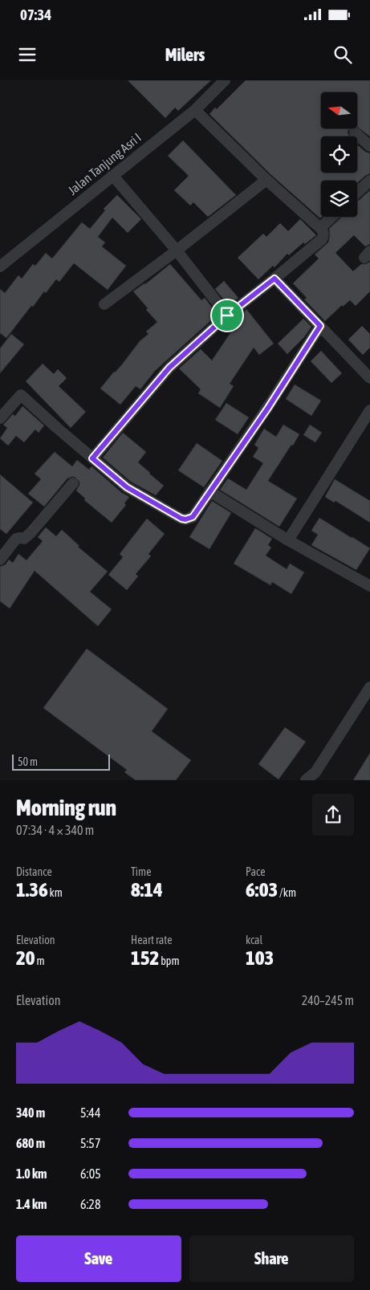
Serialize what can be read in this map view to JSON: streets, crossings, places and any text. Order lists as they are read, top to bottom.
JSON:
{
  "streets": {
    "street": ["Jalan Tanjung Asri I"]
  },
  "scale_bar": "50 m",
  "north": "left",
  "page": {
    "status": "07:34",
    "header": "Milers",
    "scale": "50 m",
    "heading": ["Morning run", "07:34 · 4 × 340 m"],
    "stats": [
      ["Distance", "1.36 km"],
      ["Time", "8:14"],
      ["Pace", "6:03 /km"],
      ["Elevation", "20 m"],
      ["Heart rate", "152 bpm"],
      ["kcal", "103"]
    ],
    "chart": ["Elevation", "240–245 m"],
    "list": [
      {
        "name": "340 m",
        "note": "5:44"
      },
      {
        "name": "680 m",
        "note": "5:57"
      },
      {
        "name": "1.0 km",
        "note": "6:05"
      },
      {
        "name": "1.4 km",
        "note": "6:28"
      }
    ],
    "buttons": ["Save", "Share"]
  }
}
